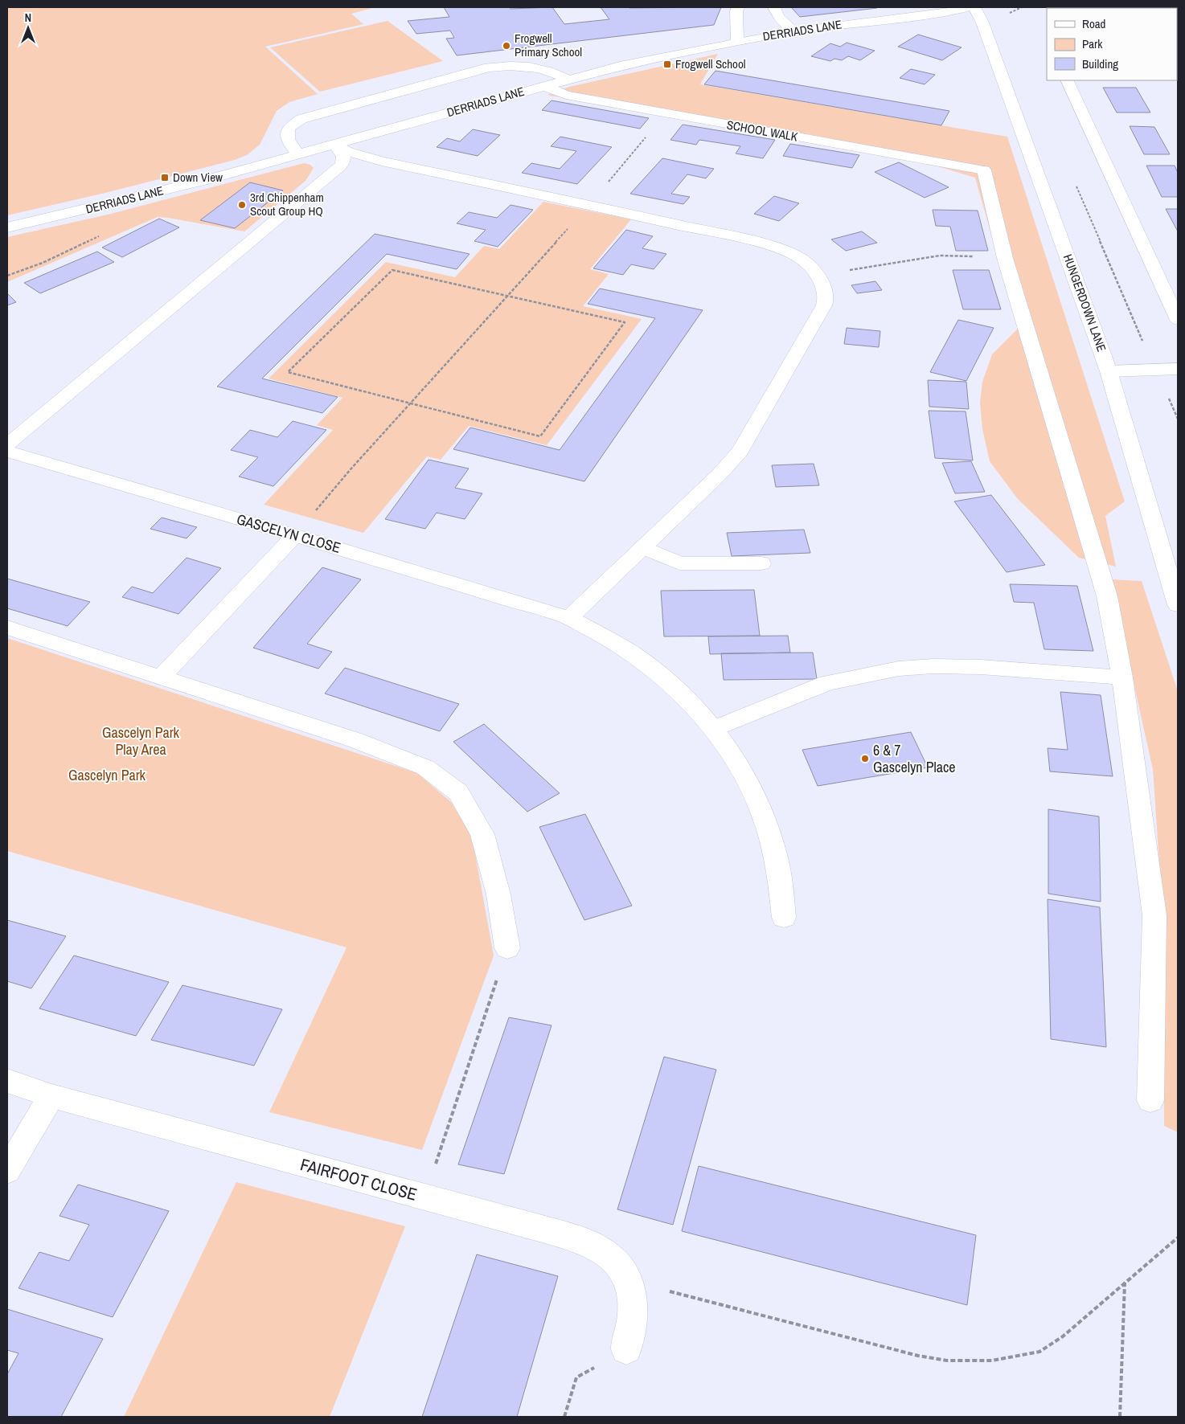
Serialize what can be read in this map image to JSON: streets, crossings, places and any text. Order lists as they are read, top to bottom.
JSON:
{
  "streets": {
    "street": [
      "DERRIADS LANE",
      "SCHOOL WALK",
      "HUNGERDOWN LANE",
      "GASCELYN CLOSE",
      "FAIRFOOT CLOSE"
    ]
  },
  "crossings": [
    ["DERRIADS LANE", "SCHOOL WALK"]
  ],
  "parks": ["Gascelyn Park Play Area", "Gascelyn Park"],
  "places": {
    "other": ["Frogwell Primary School", "3rd Chippenham Scout Group HQ", "6 & 7 Gascelyn Place"],
    "transit": ["Frogwell School", "Down View"]
  },
  "legend": ["Road", "Park", "Building"],
  "north": "top"
}
